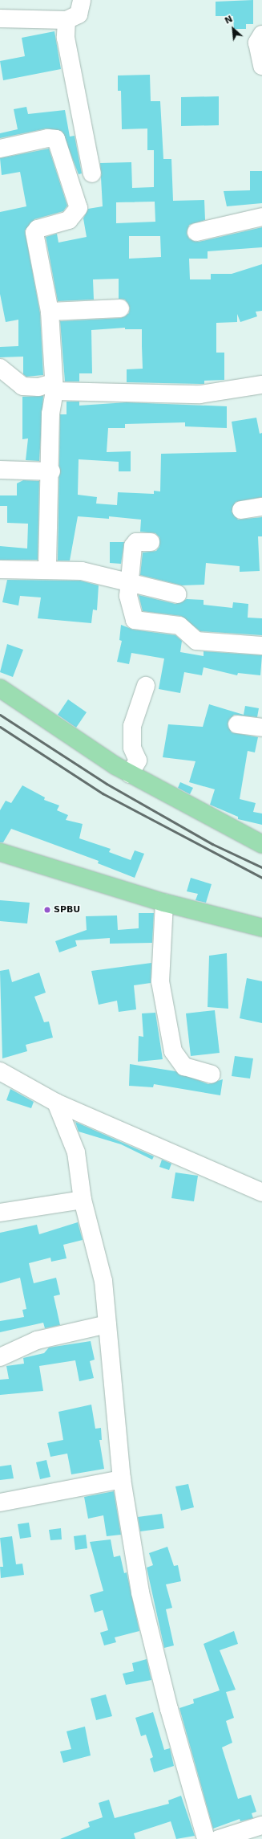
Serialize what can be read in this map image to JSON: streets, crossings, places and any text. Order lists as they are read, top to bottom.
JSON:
{
  "places": ["SPBU"],
  "north": "top left"
}
